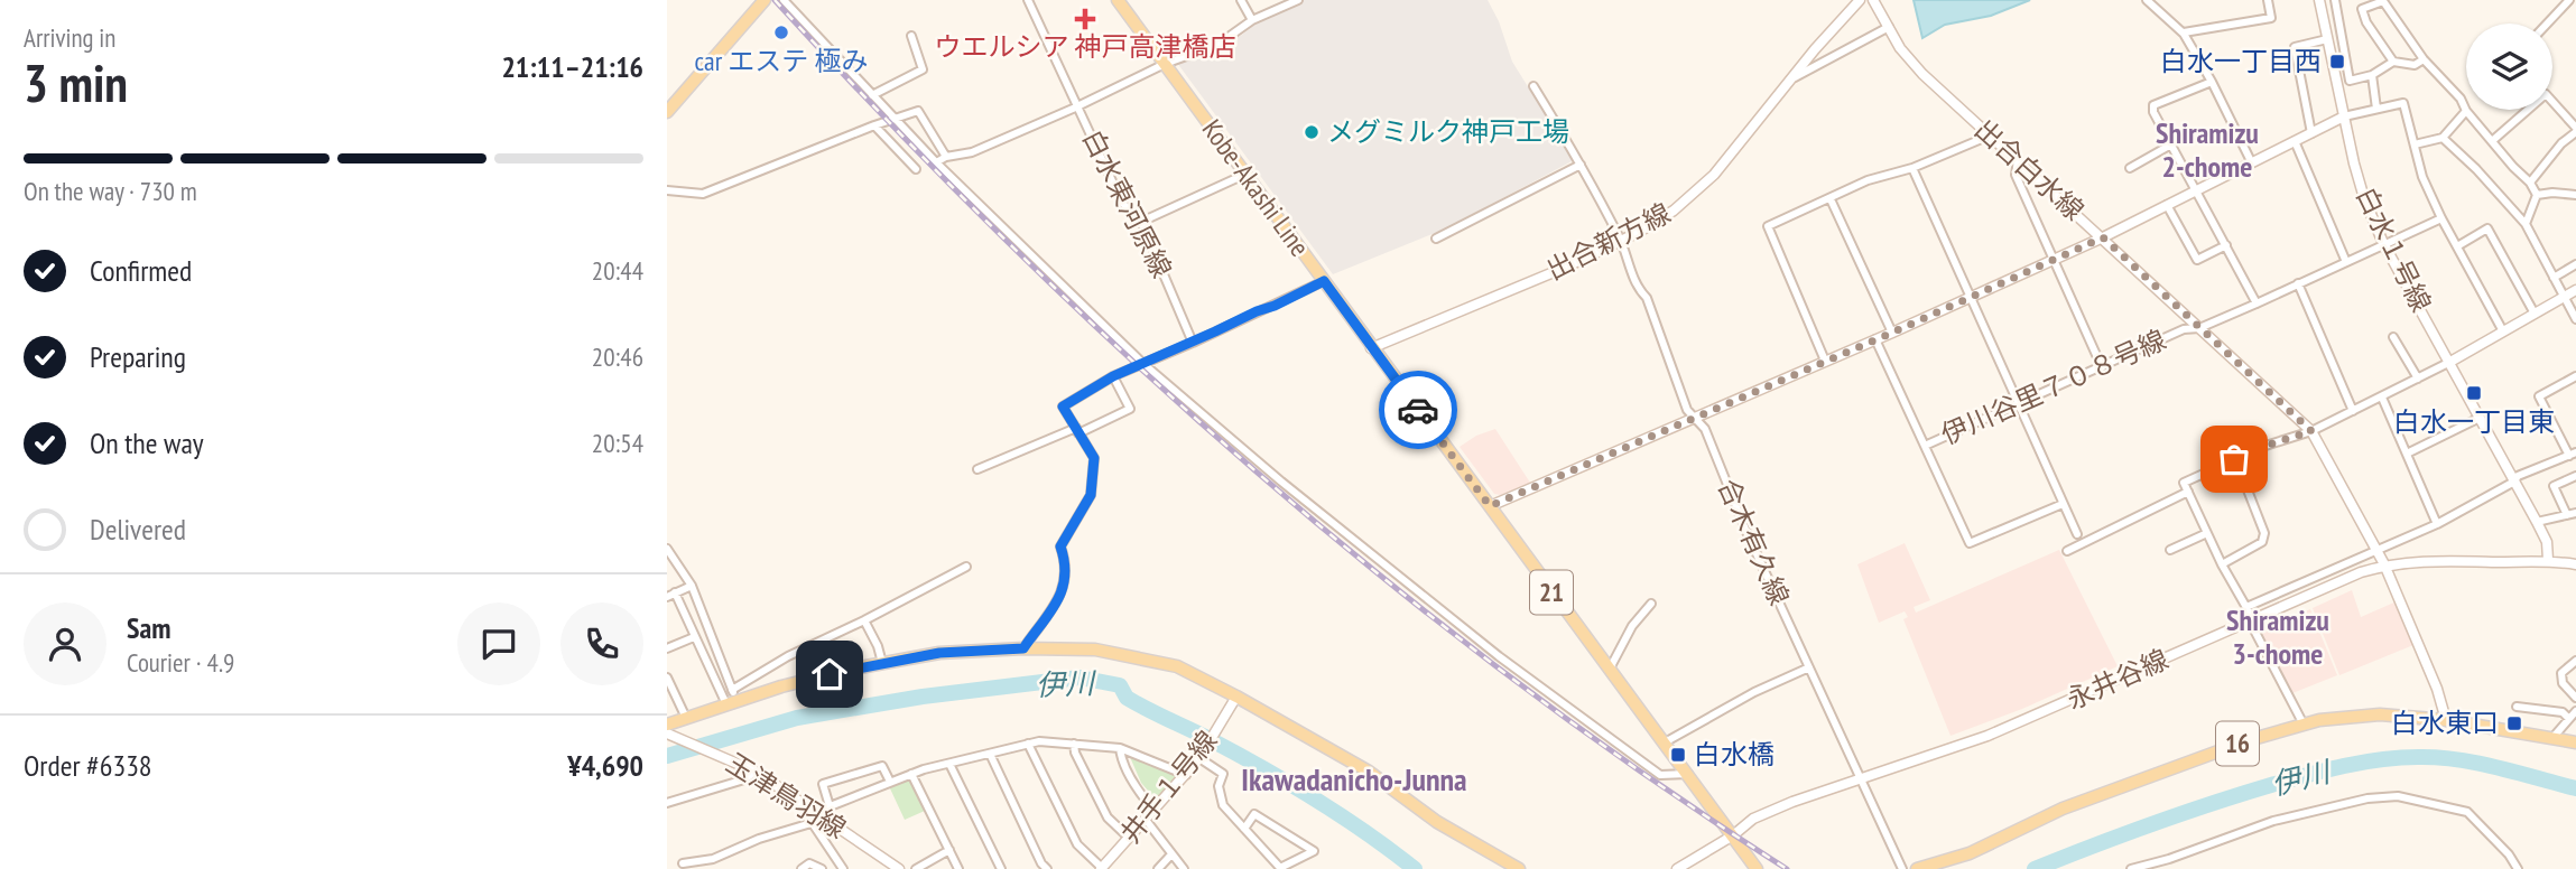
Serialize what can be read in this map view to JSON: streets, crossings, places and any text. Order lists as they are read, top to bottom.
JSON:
{
  "streets": {
    "main road": ["Kobe-Akashi Line", "21", "16"],
    "street": [
      "出合白水線",
      "白水東河原線",
      "出合新方線",
      "白水１号線",
      "伊川谷里７０８号線",
      "合木有久線",
      "永井谷線",
      "井手１号線",
      "玉津鳥羽線"
    ]
  },
  "crossings": [
    ["出合白水線", "伊川谷里７０８号線"],
    ["出合白水線", "永井谷線"],
    ["出合白水線", "16"],
    ["Kobe-Akashi Line", "出合新方線"],
    ["Kobe-Akashi Line", "永井谷線"],
    ["出合新方線", "合木有久線"],
    ["白水１号線", "永井谷線"],
    ["合木有久線", "永井谷線"]
  ],
  "districts": ["Shiramizu 2-chome", "Shiramizu 3-chome", "Ikawadanicho-Junna"],
  "water": ["伊川"],
  "places": {
    "health": ["ウエルシア 神戸高津橋店"],
    "other": ["car エステ 極み", "メグミルク神戸工場"],
    "transit": [
      "白水一丁目西",
      "白水一丁目東",
      "白水東口",
      "白水橋"
    ]
  },
  "page": {
    "heading": ["3 min", "Arriving in", "21:11–21:16"],
    "panel": [
      "Sam",
      "Courier · 4.9",
      "Order #6338",
      "¥4,690"
    ],
    "bar": "On the way · 730 m",
    "list": [
      ["Confirmed", "20:44"],
      ["Preparing", "20:46"],
      ["On the way", "20:54"],
      "Delivered"
    ]
  }
}
